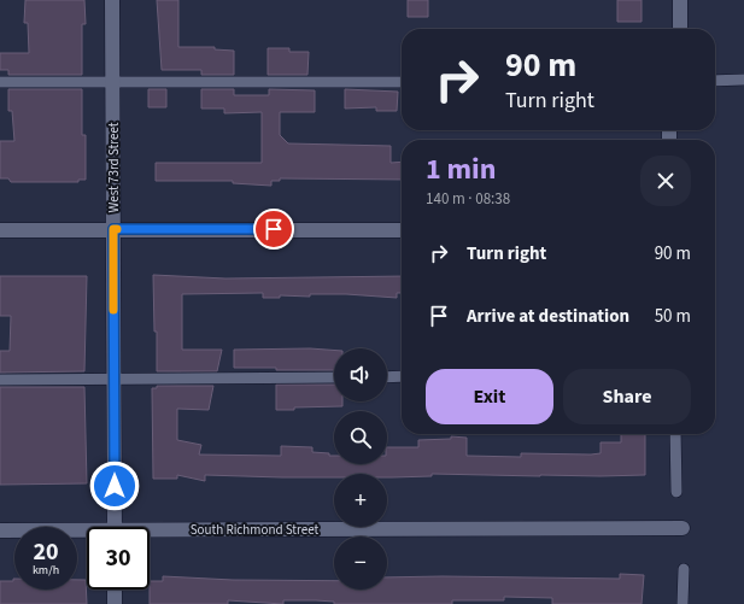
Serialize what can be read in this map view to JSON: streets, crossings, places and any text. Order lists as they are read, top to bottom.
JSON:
{
  "streets": {
    "street": ["West 73rd Street", "South Richmond Street"]
  },
  "page": {
    "turn": ["90 m", "Turn right"],
    "heading": ["1 min", "140 m · 08:38"],
    "list": [
      {
        "name": "Turn right",
        "value": "90 m"
      },
      {
        "name": "Arrive at destination",
        "value": "50 m"
      }
    ],
    "map_buttons": ["+", "−"],
    "buttons": ["Exit", "Share"],
    "speed": "20 km/h",
    "limit": "30"
  }
}
